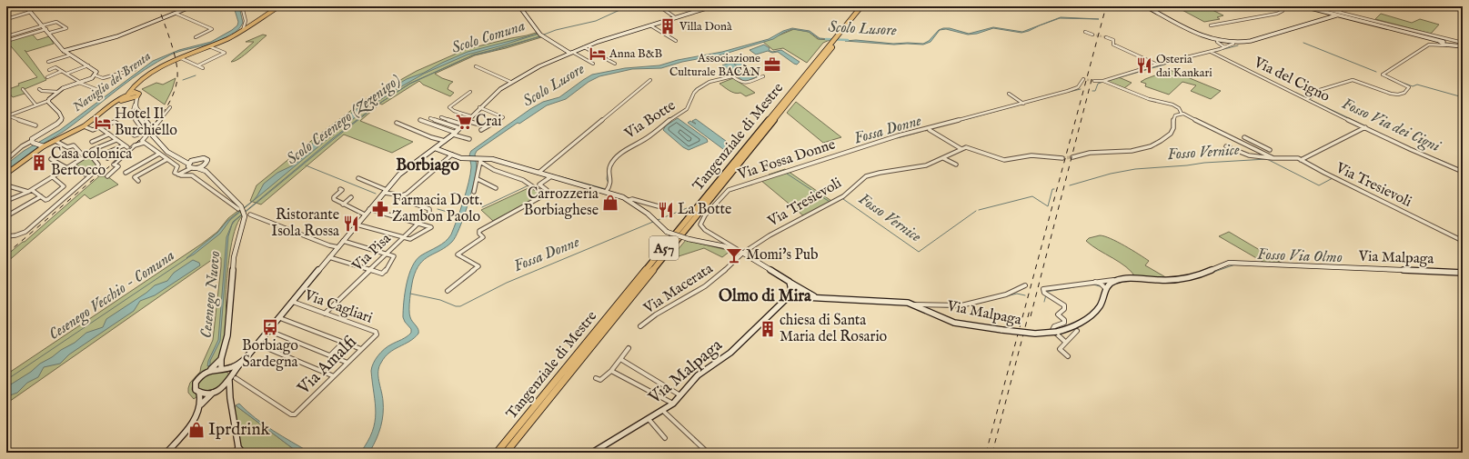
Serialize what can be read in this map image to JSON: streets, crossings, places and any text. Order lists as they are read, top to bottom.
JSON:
{
  "streets": {
    "highway": ["Tangenziale di Mestre", "A57"],
    "street": [
      "Via del Cigno",
      "Via Botte",
      "Via Fossa Donne",
      "Via Tresievoli",
      "Via Pisa",
      "Via Malpaga",
      "Via Macerata",
      "Via Cagliari",
      "Via Amalfi"
    ]
  },
  "crossings": [
    ["Via Tresievoli", "Via Macerata"],
    ["Via Pisa", "Via Cagliari"],
    ["Via Cagliari", "Via Amalfi"]
  ],
  "districts": ["Borbiago", "Olmo di Mira"],
  "water": [
    "Scolo Lusore",
    "Scolo Comuna",
    "Naviglio del Brenta",
    "Scolo Cesenego (Zezenigo)",
    "Fosso Via dei Cigni",
    "Fossa Donne",
    "Fosso Vernice",
    "Fosso Via Olmo",
    "Cesenego Nuovo",
    "Cesenego Vecchio - Comuna"
  ],
  "places": {
    "building": ["Villa Donà", "Casa colonica Bertocco", "chiesa di Santa Maria del Rosario"],
    "hotel": ["Anna B&B", "Hotel Il Burchiello"],
    "office": ["Associazione Culturale BACÀN"],
    "restaurant": ["Osteria dai Kankari", "La Botte", "Ristorante Isola Rossa"],
    "supermarket": ["Crai"],
    "shop": ["Carrozzeria Borbiaghese", "Iprdrink"],
    "pharmacy": ["Farmacia Dott. Zambon Paolo"],
    "bar": ["Momi's Pub"],
    "bus stop": ["Borbiago Sardegna"]
  }
}
